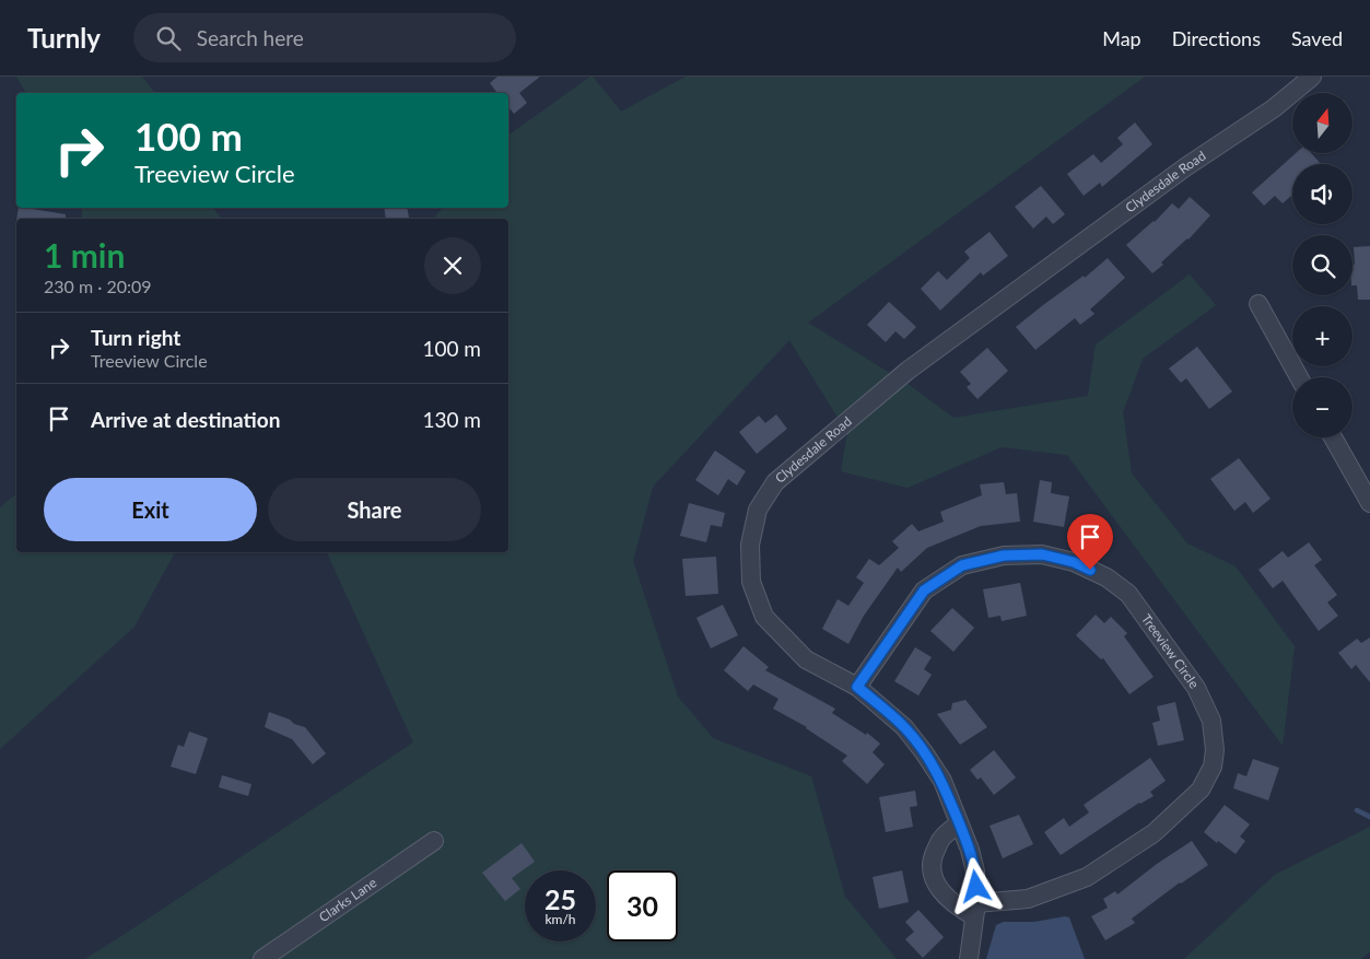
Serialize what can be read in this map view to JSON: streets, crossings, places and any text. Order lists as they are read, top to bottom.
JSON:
{
  "streets": {
    "street": ["Clydesdale Road", "Treeview Circle", "Clarks Lane"]
  },
  "crossings": [
    ["Clydesdale Road", "Treeview Circle"]
  ],
  "north": "top",
  "page": {
    "header": "Turnly",
    "search": "Search here",
    "nav": ["Map", "Directions", "Saved"],
    "map_buttons": ["+", "−"],
    "turn": ["100 m", "Treeview Circle"],
    "heading": ["1 min", "230 m · 20:09"],
    "list": [
      {
        "name": "Turn right",
        "note": "Treeview Circle",
        "value": "100 m"
      },
      {
        "name": "Arrive at destination",
        "value": "130 m"
      }
    ],
    "buttons": ["Exit", "Share"],
    "speed": "25 km/h",
    "limit": "30"
  }
}
